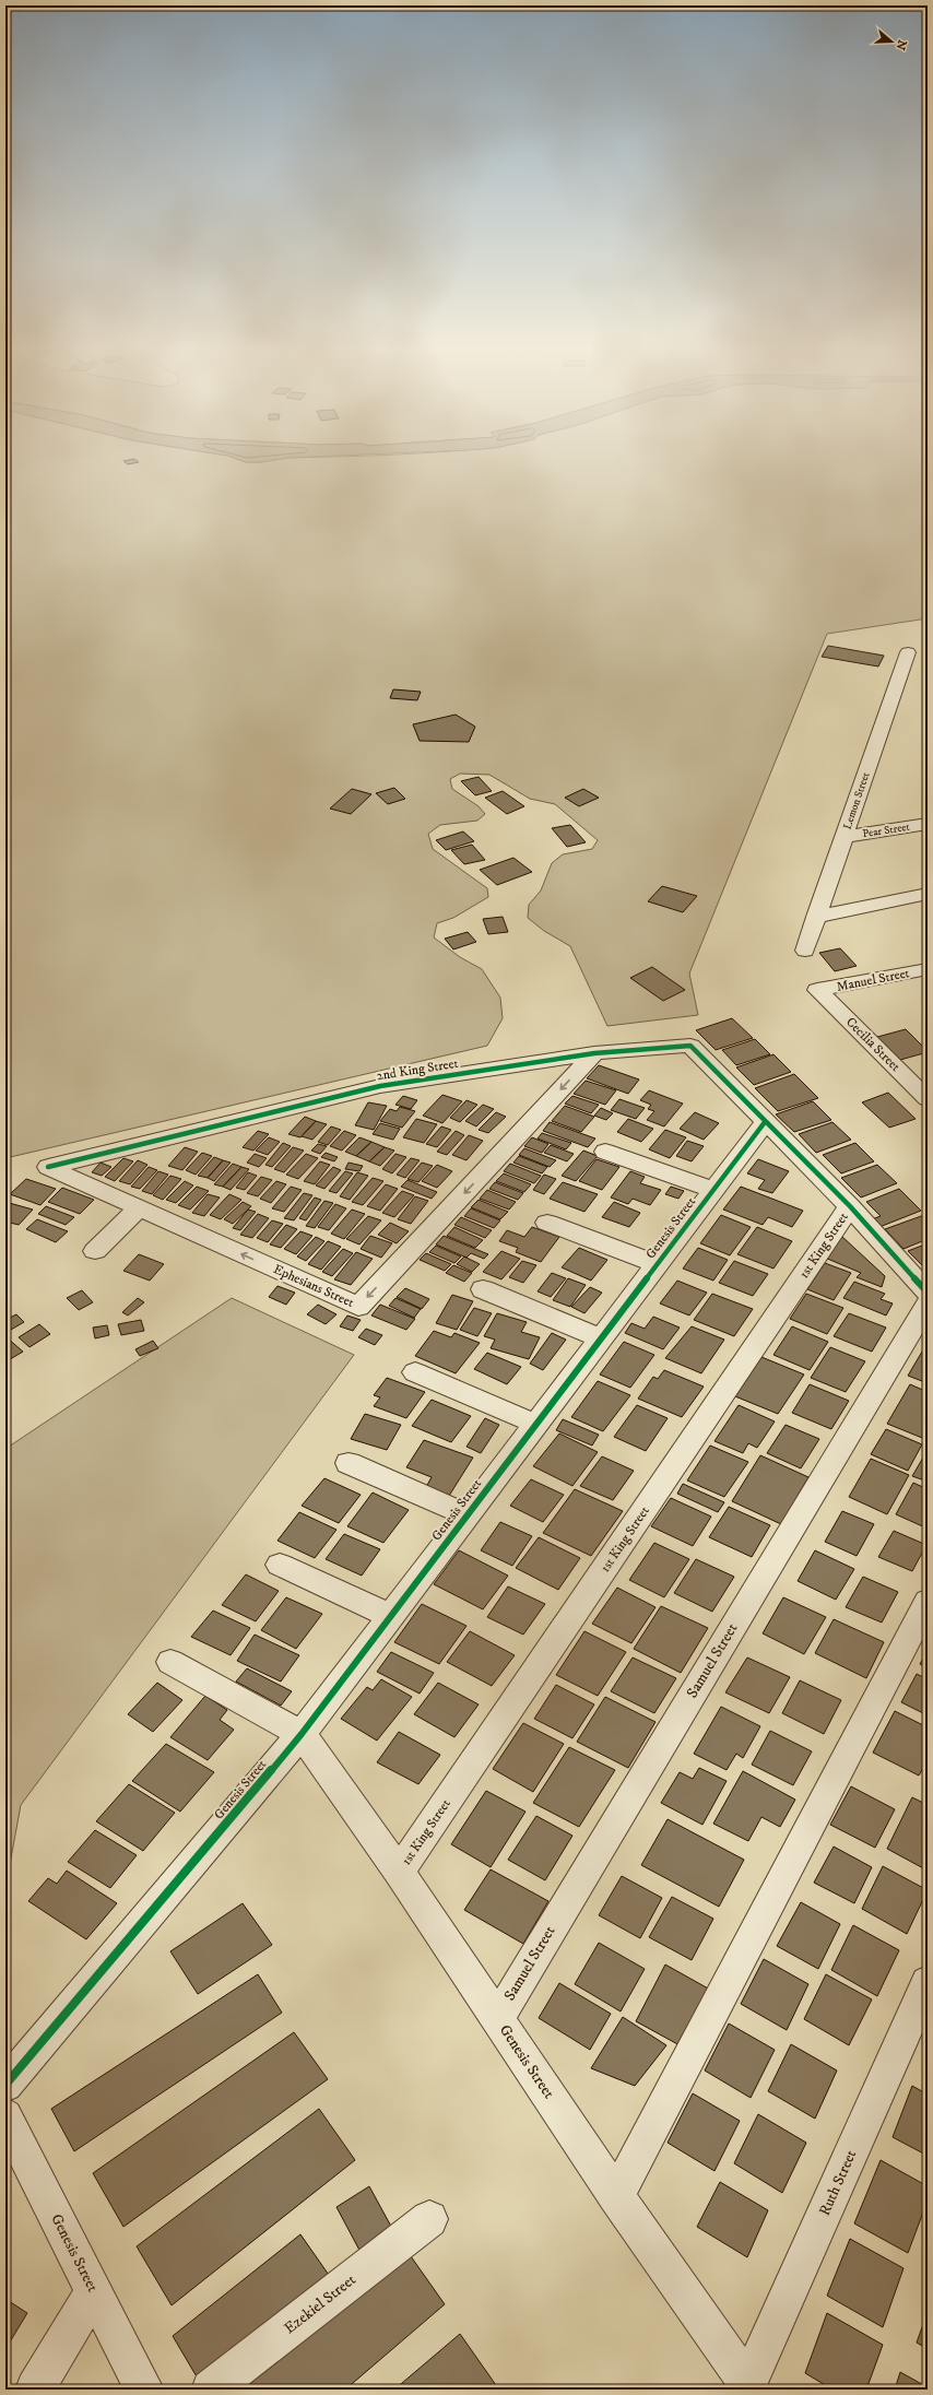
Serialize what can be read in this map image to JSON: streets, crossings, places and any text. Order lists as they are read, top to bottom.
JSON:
{
  "streets": {
    "street": [
      "Lemon Street",
      "Pear Street",
      "Manuel Street",
      "Cecilia Street",
      "2nd King Street",
      "Genesis Street",
      "1st King Street",
      "Ephesians Street",
      "Samuel Street",
      "Ruth Street",
      "Ezekiel Street"
    ]
  },
  "crossings": [
    ["Lemon Street", "Pear Street"],
    ["Manuel Street", "Cecilia Street"],
    ["2nd King Street", "Genesis Street"],
    ["2nd King Street", "Ephesians Street"],
    ["Genesis Street", "1st King Street"],
    ["Genesis Street", "Samuel Street"],
    ["Genesis Street", "Ruth Street"]
  ],
  "one_way": ["Ephesians Street"],
  "north": "right"
}
